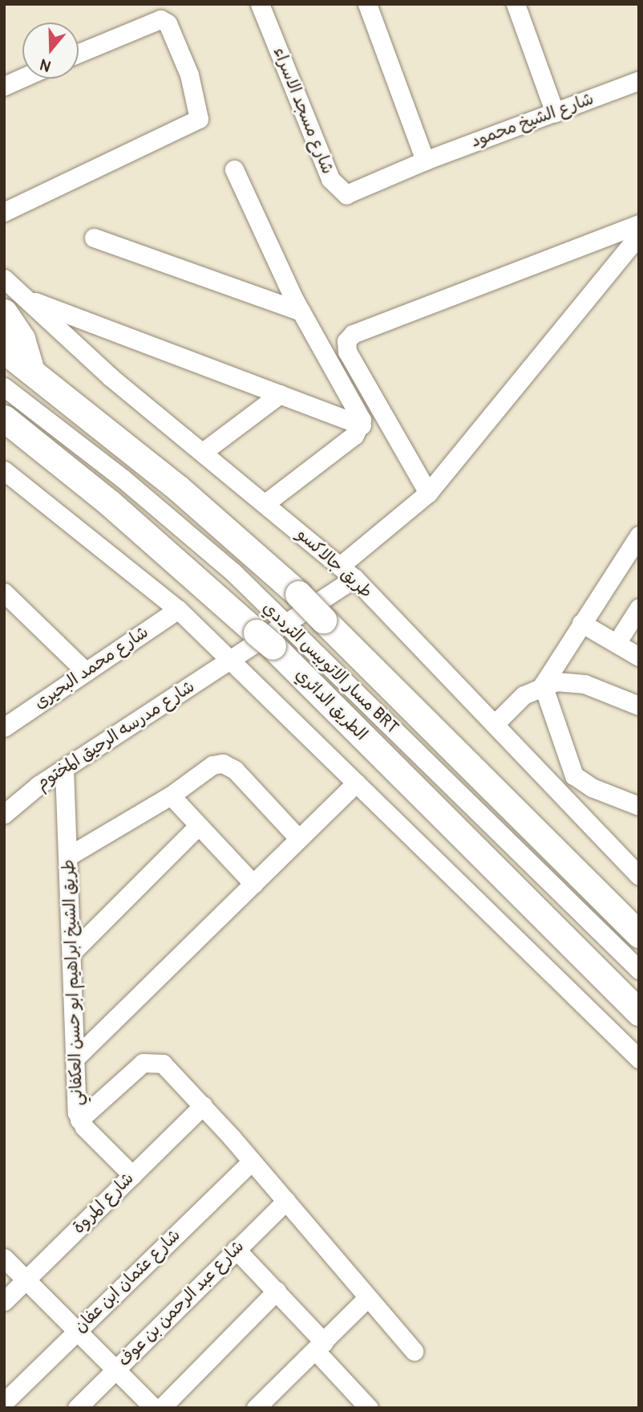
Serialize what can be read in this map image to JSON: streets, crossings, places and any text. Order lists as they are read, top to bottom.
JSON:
{
  "streets": {
    "highway": ["الطريق الدائري"],
    "street": [
      "شارع مسجد الاسراء",
      "شارع الشيخ محمود",
      "طريق جالاكسو",
      "شارع محمد البحيرى",
      "مسار الاتوبيس الترددي BRT",
      "شارع مدرسه الرحيق المختوم",
      "طريق الشيخ ابراهيم ابو حسن العكفاني",
      "شارع المروة",
      "شارع عثمان ابن عفان",
      "شارع عبد الرحمن بن عوف"
    ]
  },
  "crossings": [
    ["شارع مسجد الاسراء", "شارع الشيخ محمود"],
    ["طريق جالاكسو", "شارع مدرسه الرحيق المختوم"],
    ["شارع مدرسه الرحيق المختوم", "طريق الشيخ ابراهيم ابو حسن العكفاني"],
    ["طريق الشيخ ابراهيم ابو حسن العكفاني", "شارع المروة"]
  ],
  "north": "bottom"
}
